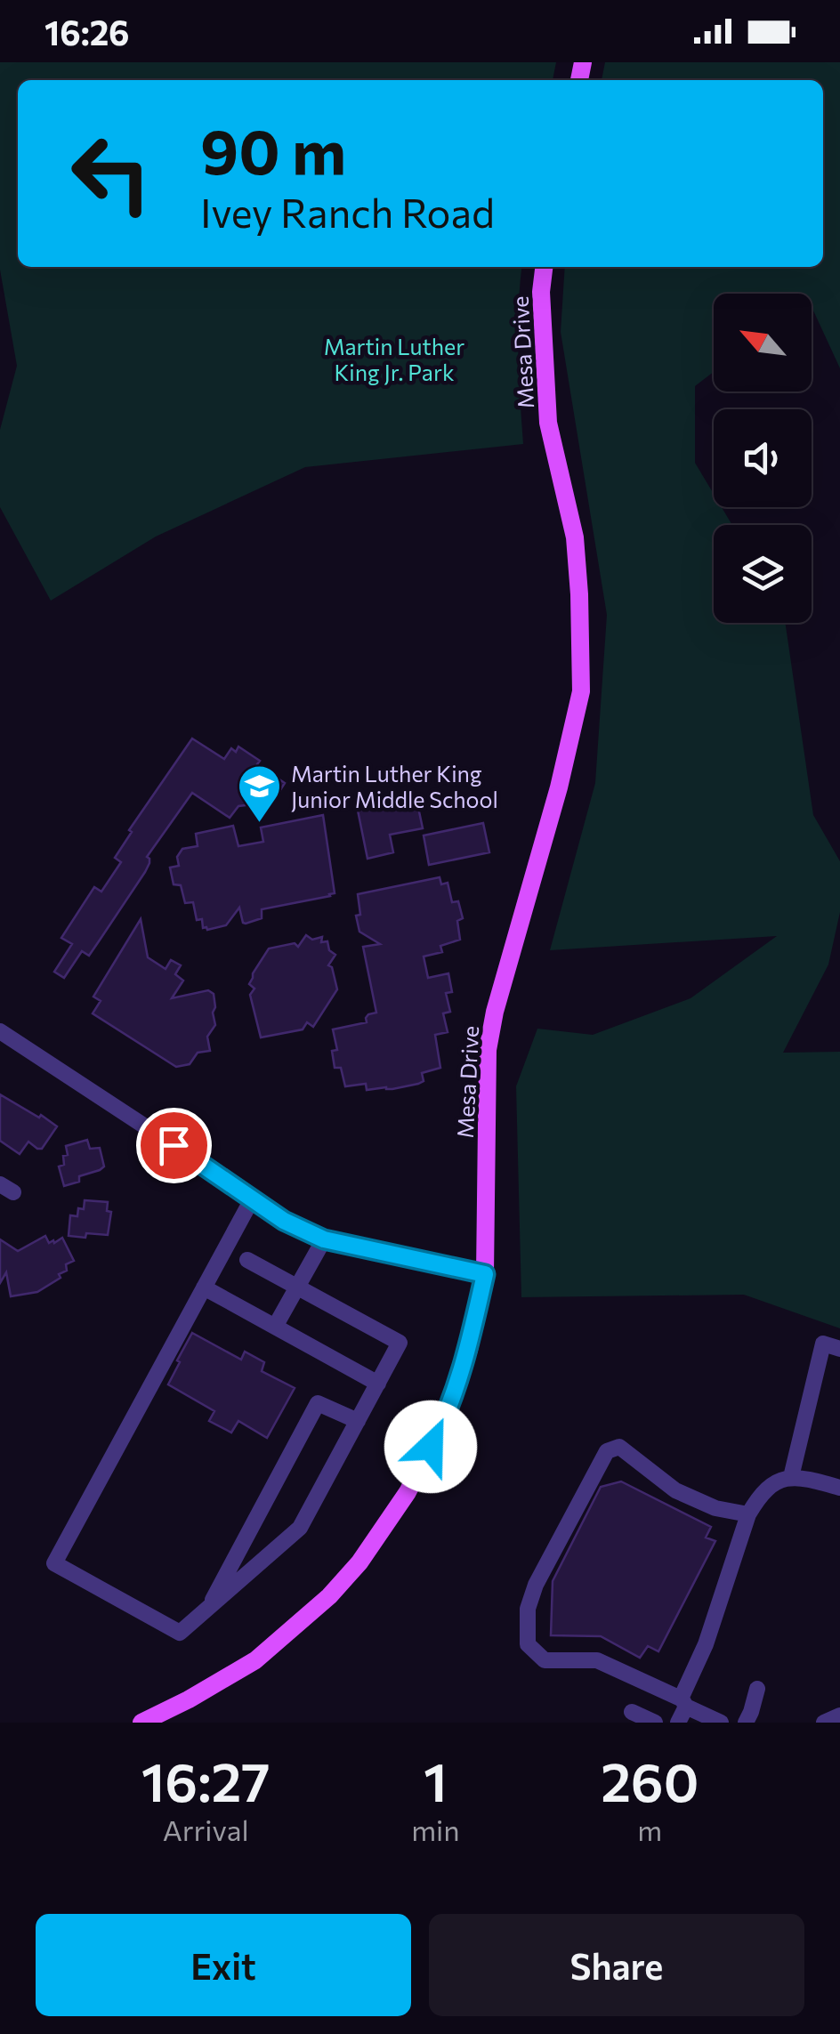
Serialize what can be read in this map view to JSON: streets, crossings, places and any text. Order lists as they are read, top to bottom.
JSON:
{
  "streets": {
    "main road": ["Mesa Drive"]
  },
  "parks": ["Martin Luther King Jr. Park"],
  "places": {
    "school or university": ["Martin Luther King Junior Middle School"]
  },
  "north": "top left",
  "page": {
    "status": "16:26",
    "turn": ["90 m", "Ivey Ranch Road"],
    "eta": [
      "16:27",
      "Arrival",
      "1",
      "min",
      "260",
      "m"
    ],
    "buttons": ["Exit", "Share"]
  }
}
